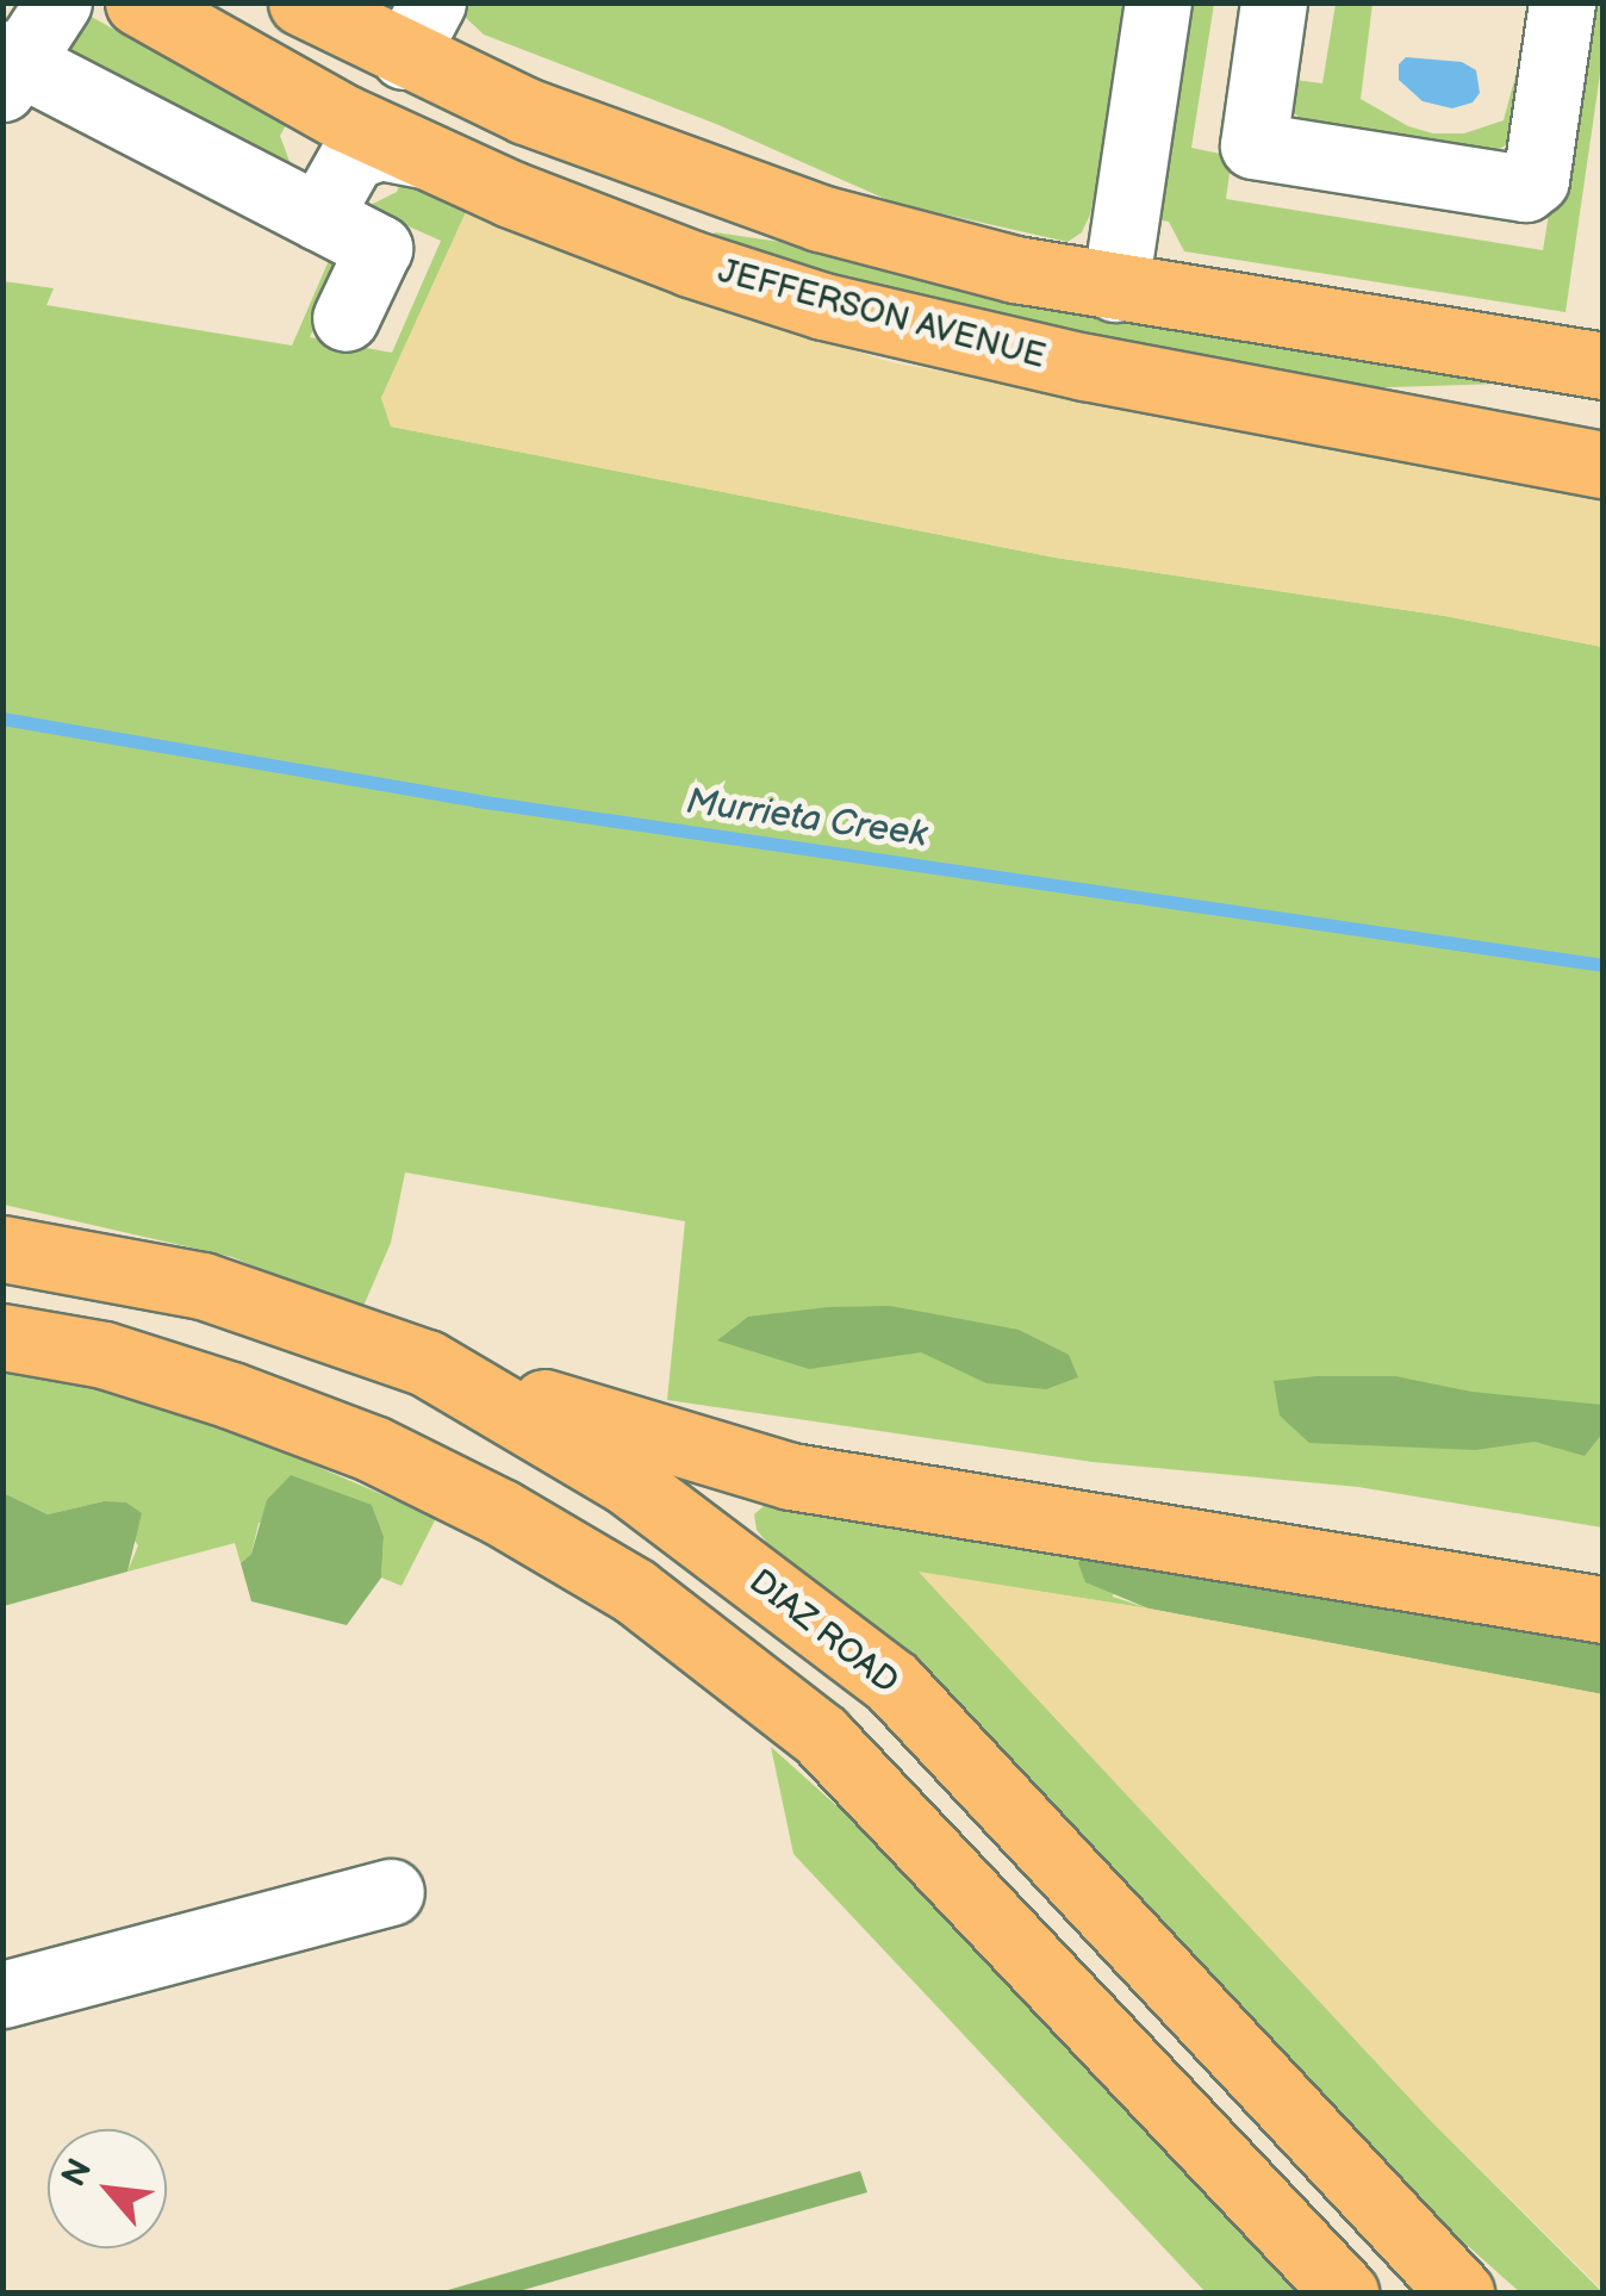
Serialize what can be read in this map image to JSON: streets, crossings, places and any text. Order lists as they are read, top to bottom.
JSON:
{
  "streets": {
    "main road": ["JEFFERSON AVENUE", "DIAZ ROAD"]
  },
  "water": ["Murrieta Creek"],
  "north": "top left"
}
